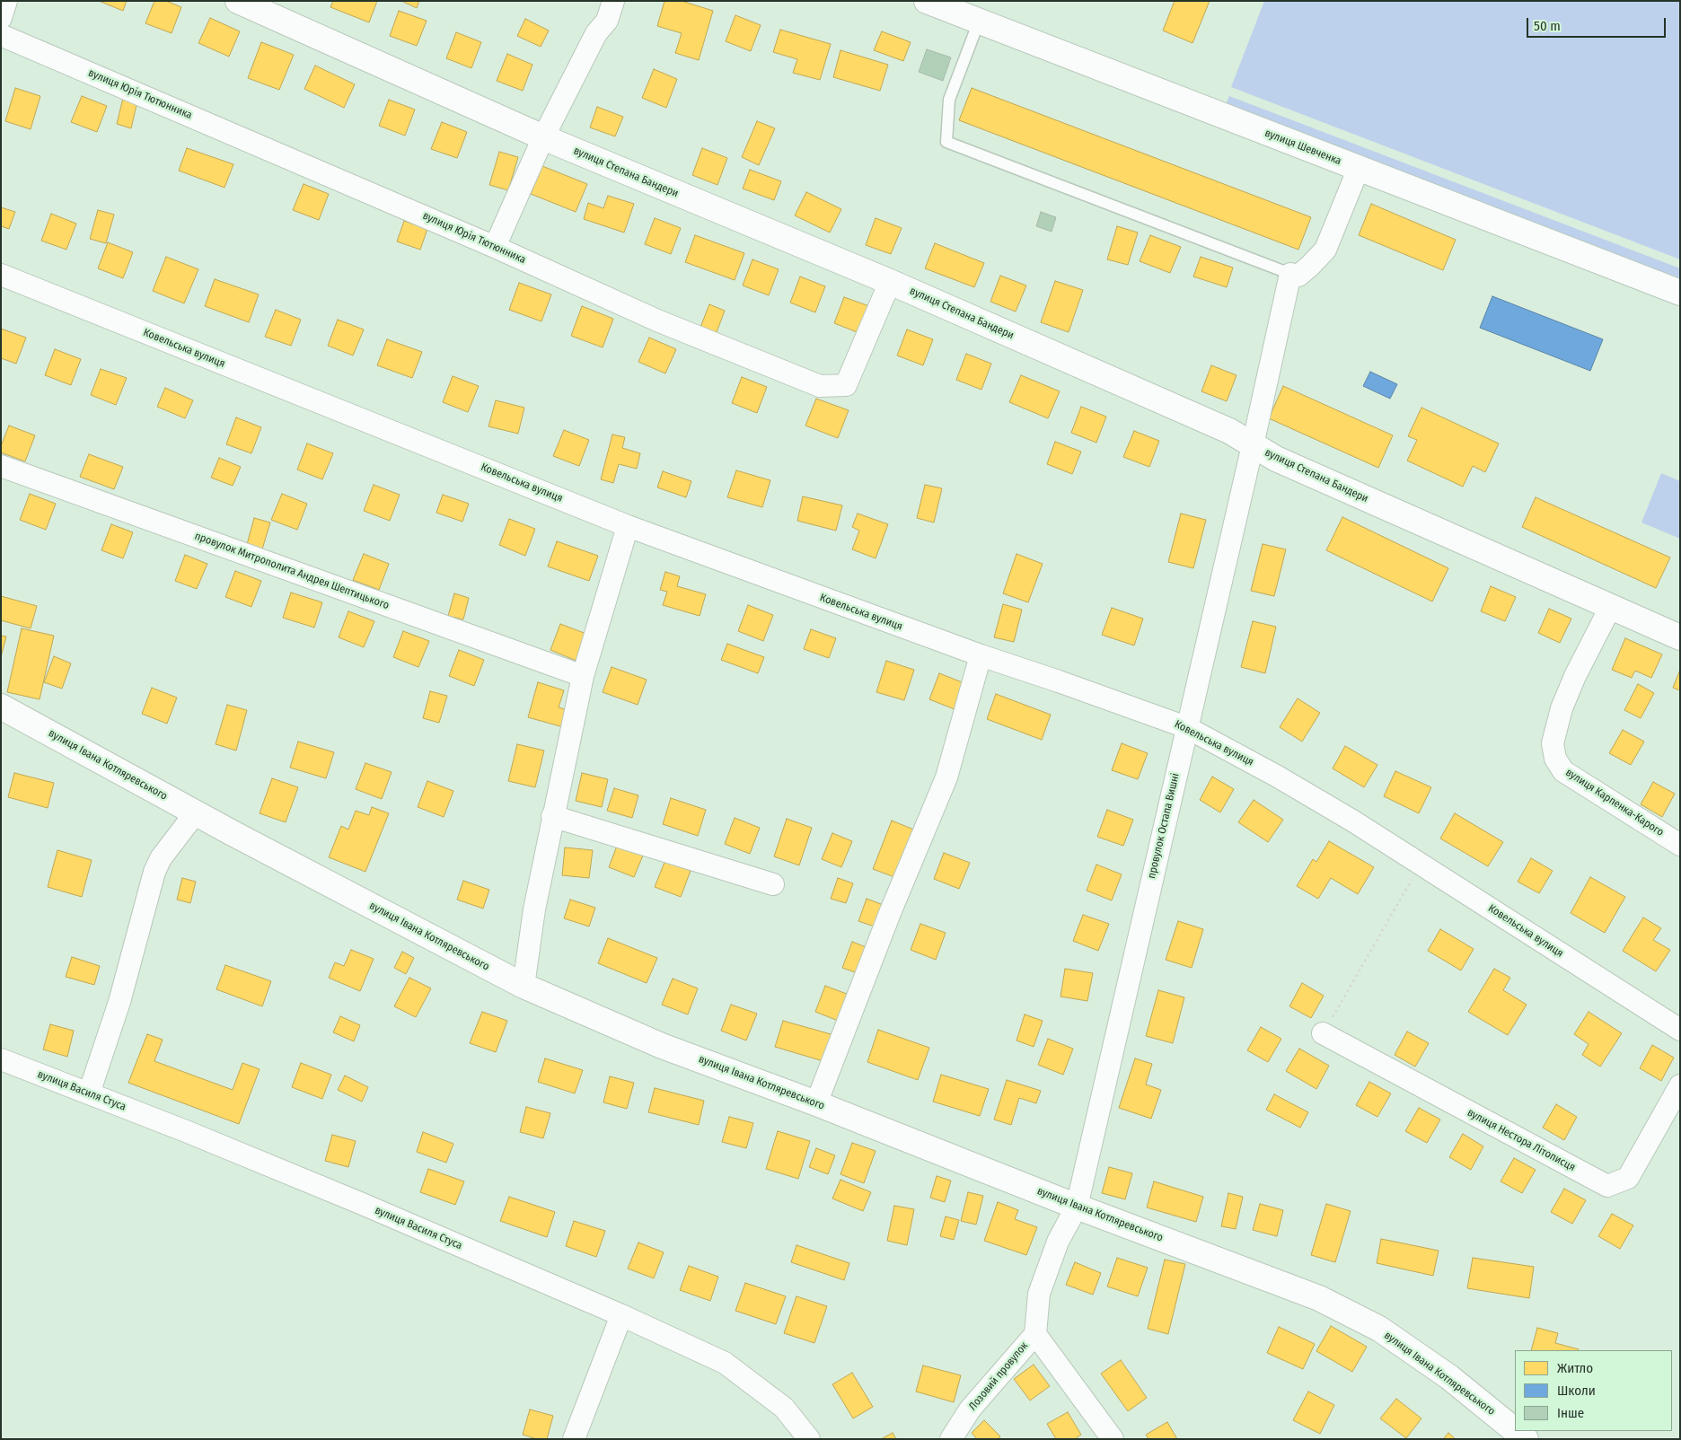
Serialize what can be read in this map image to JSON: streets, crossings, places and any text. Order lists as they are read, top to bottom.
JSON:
{
  "streets": {
    "street": [
      "вулиця Юрія Тютюнника",
      "вулиця Шевченка",
      "вулиця Степана Бандери",
      "Ковельська вулиця",
      "провулок Митрополита Андрея Шептицького",
      "вулиця Івана Котляревського",
      "вулиця Карпенка-Карого",
      "провулок Остапа Вишні",
      "вулиця Василя Стуса",
      "вулиця Нестора Літописця",
      "Лозовий провулок"
    ]
  },
  "crossings": [
    ["вулиця Юрія Тютюнника", "вулиця Степана Бандери"],
    ["вулиця Степана Бандери", "вулиця Карпенка-Карого"],
    ["вулиця Степана Бандери", "провулок Остапа Вишні"],
    ["Ковельська вулиця", "провулок Остапа Вишні"],
    ["вулиця Івана Котляревського", "провулок Остапа Вишні"],
    ["провулок Остапа Вишні", "Лозовий провулок"]
  ],
  "legend": ["Житло", "Школи", "Інше"],
  "scale_bar": "50 m"
}
